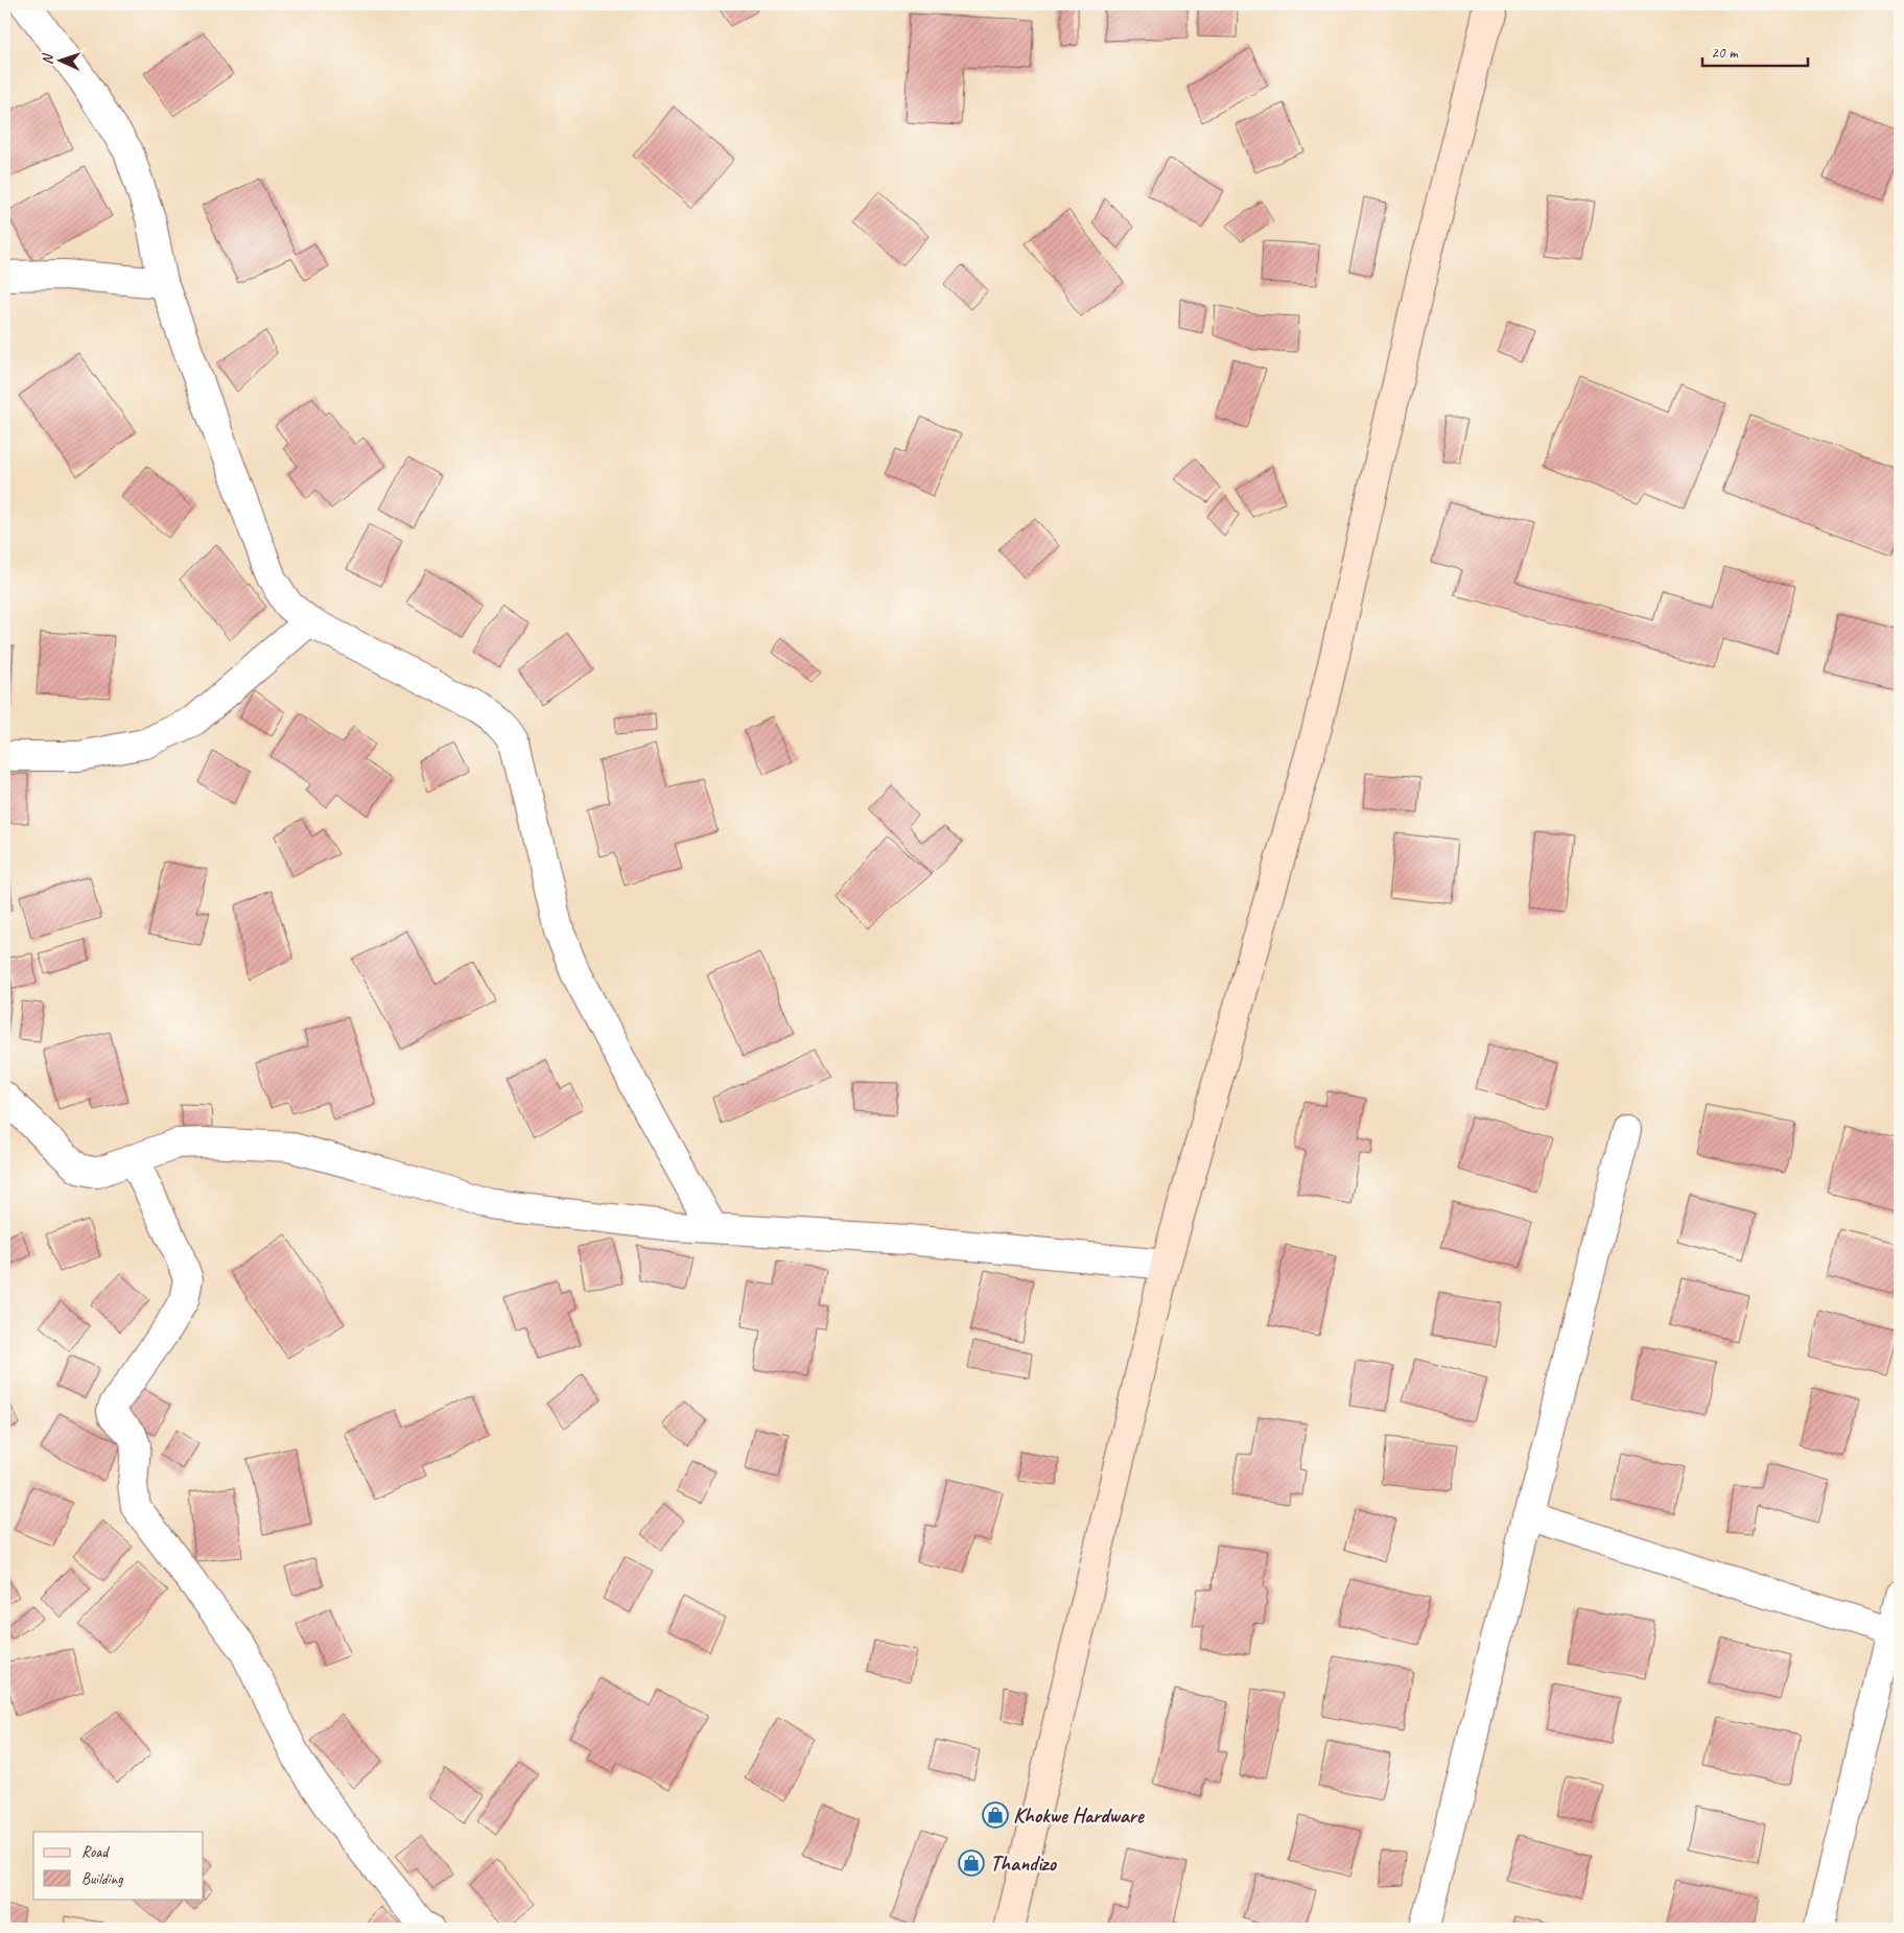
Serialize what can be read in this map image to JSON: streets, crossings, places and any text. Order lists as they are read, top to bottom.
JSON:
{
  "places": {
    "shop": ["Khokwe Hardware", "Thandizo"]
  },
  "legend": ["Road", "Building"],
  "scale_bar": "20 m",
  "north": "left"
}
